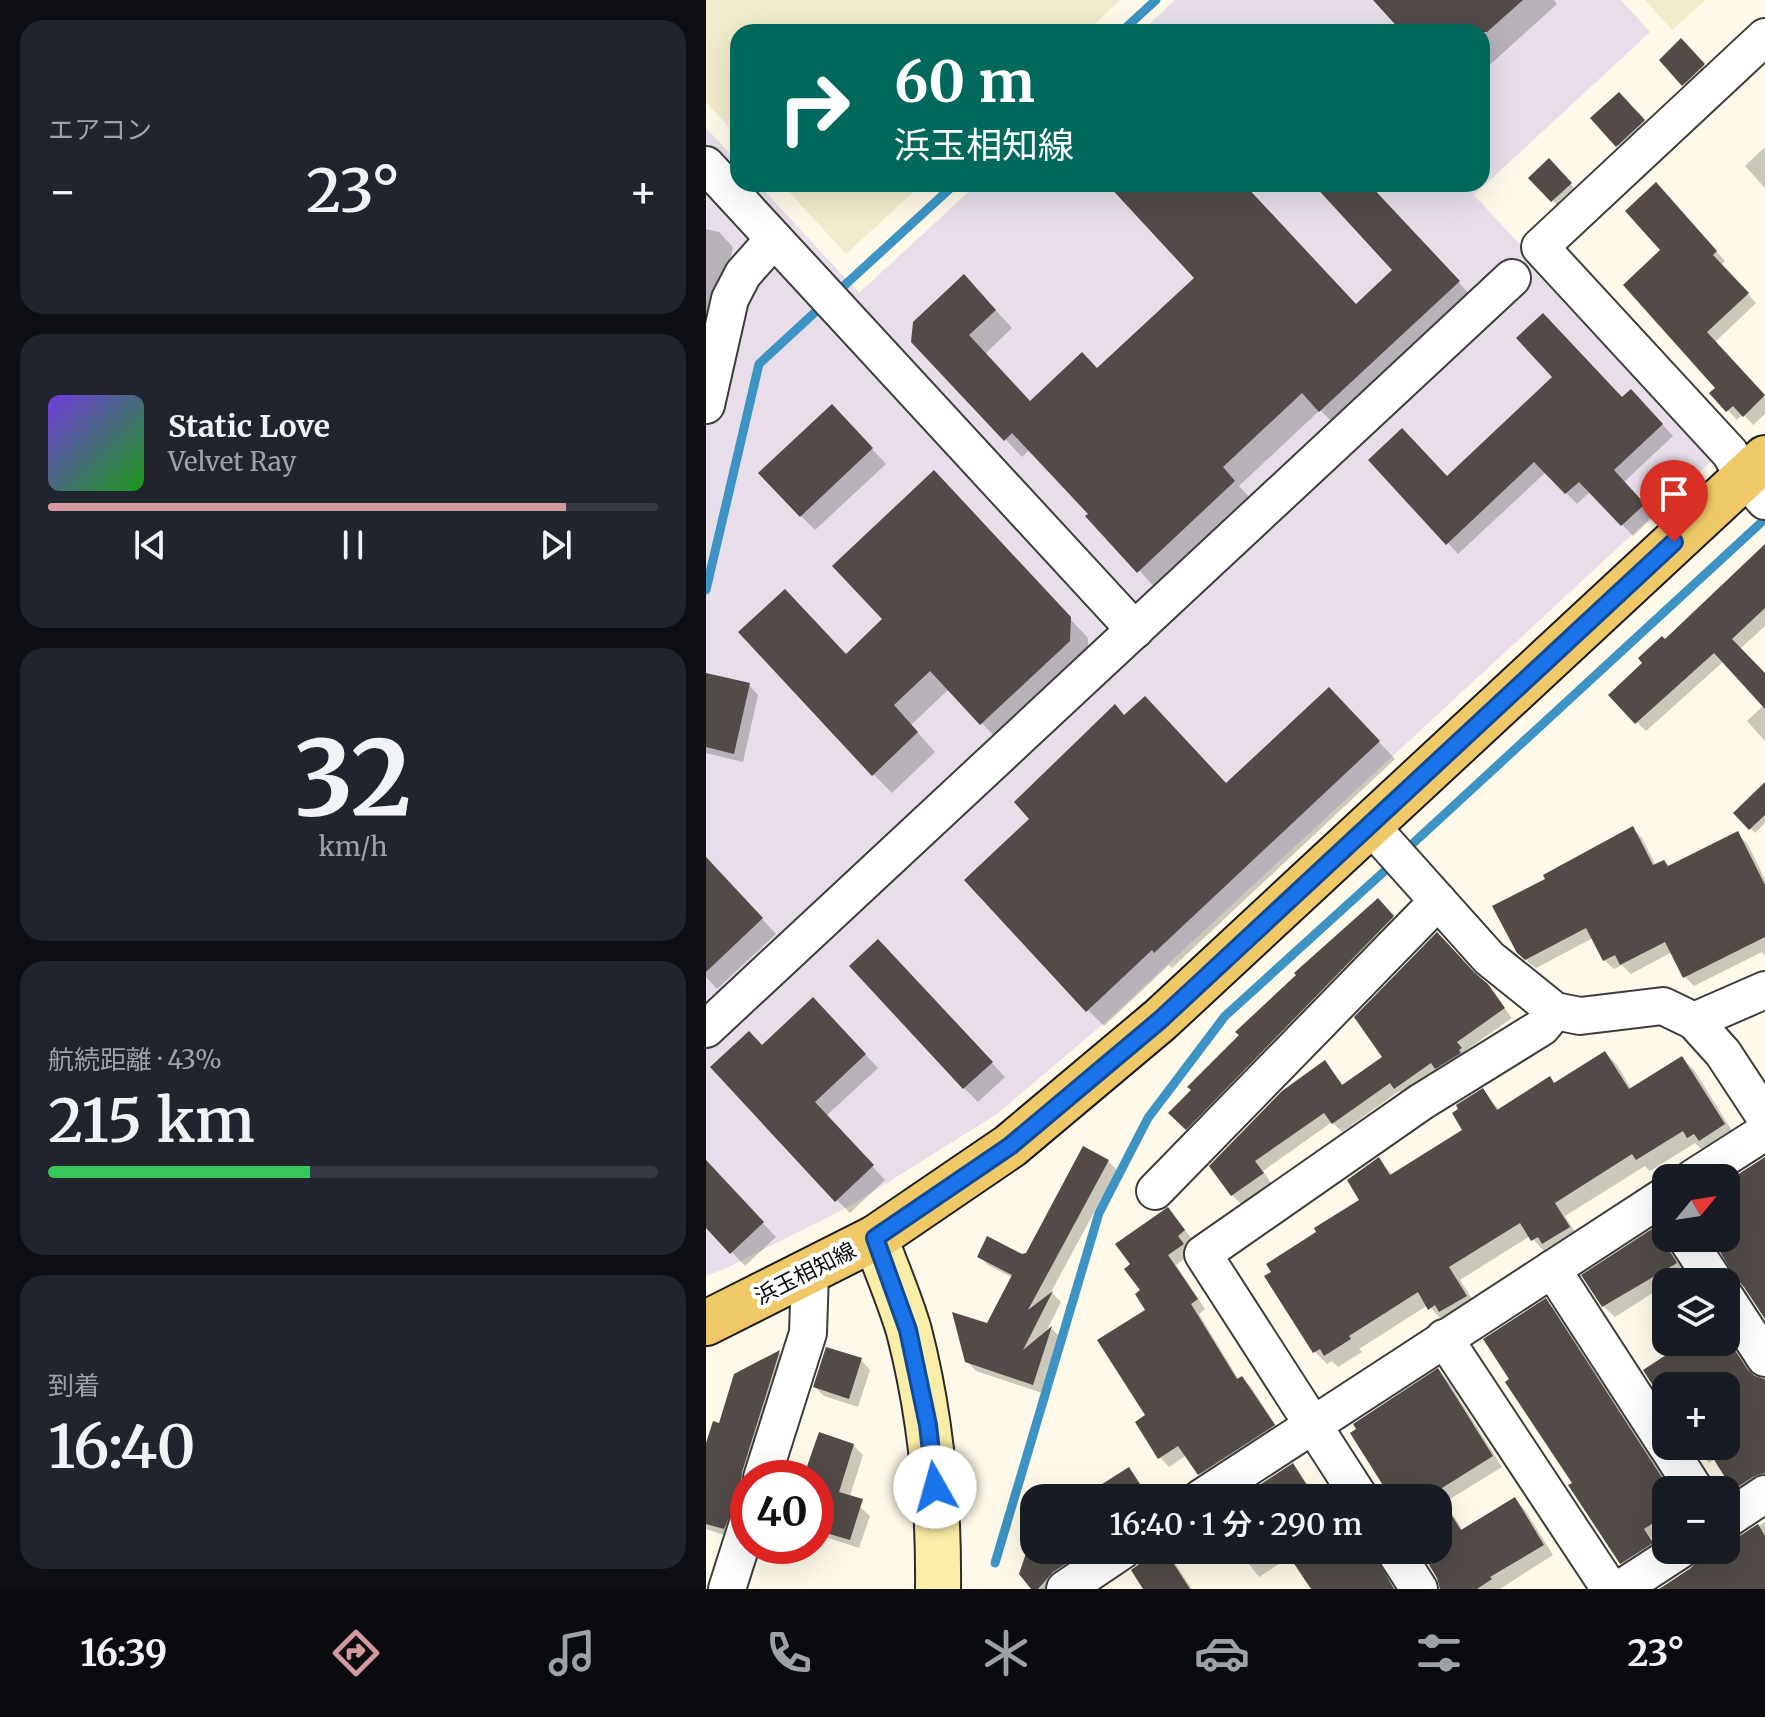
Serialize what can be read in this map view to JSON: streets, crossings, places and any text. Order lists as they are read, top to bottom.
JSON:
{
  "streets": {
    "main road": ["浜玉相知線"]
  },
  "north": "top right",
  "page": {
    "tile": [
      "エアコン",
      ["32", "km/h"],
      ["航続距離 · 43%", "215 km"],
      ["到着", "16:40"]
    ],
    "turn": ["60 m", "浜玉相知線"],
    "heat": ["−", "23°", "+"],
    "song": ["Static Love", "Velvet Ray"],
    "map_buttons": ["+", "−"],
    "limit": "40",
    "trip": "16:40 · 1 分 · 290 m",
    "tabs": ["16:39", "23°"]
  }
}
